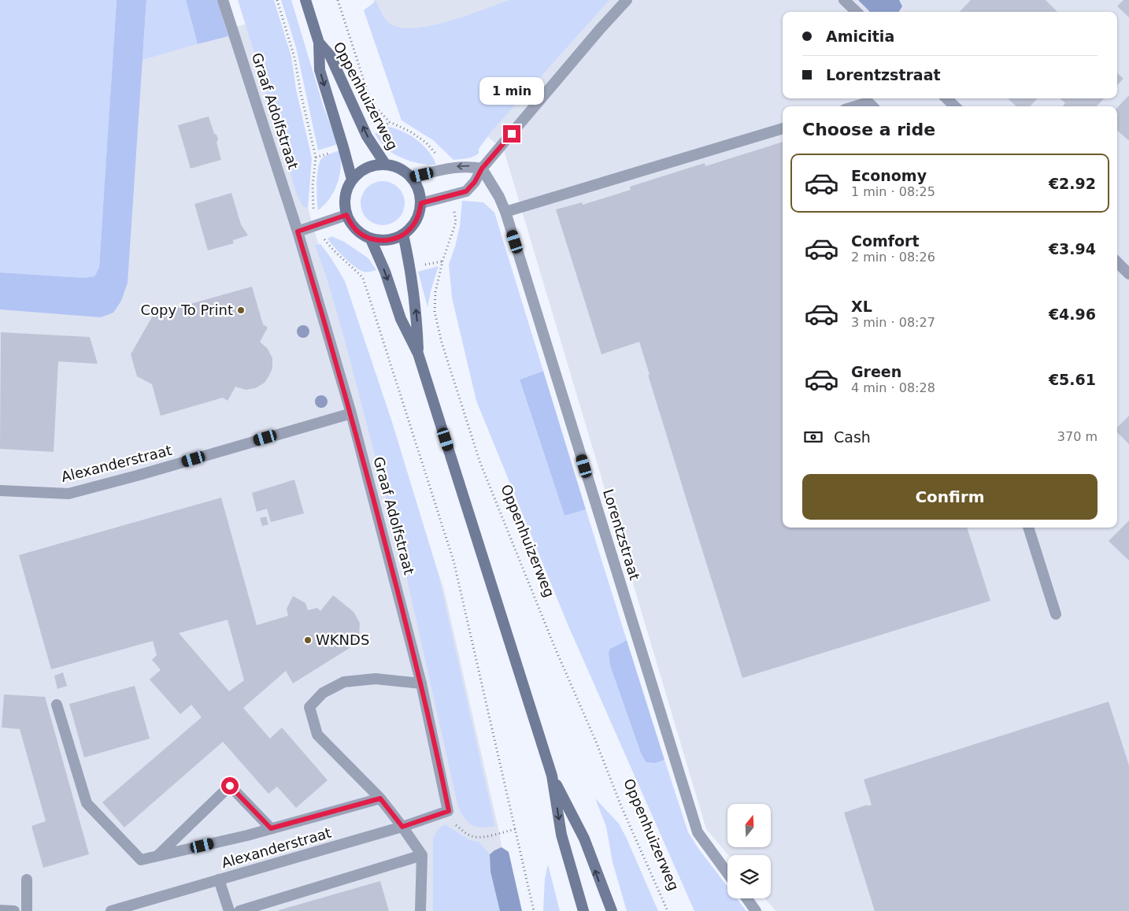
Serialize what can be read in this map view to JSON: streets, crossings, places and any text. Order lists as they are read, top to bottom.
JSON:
{
  "streets": {
    "main road": ["Oppenhuizerweg"],
    "street": ["Graaf Adolfstraat", "Alexanderstraat", "Lorentzstraat"]
  },
  "crossings": [
    ["Graaf Adolfstraat", "Alexanderstraat"]
  ],
  "places": ["Copy To Print", "WKNDS"],
  "north": "top",
  "page": {
    "banner": ["Amicitia", "Lorentzstraat"],
    "bubble": "1 min",
    "heading": "Choose a ride",
    "list": [
      {
        "name": "Economy",
        "note": "1 min · 08:25",
        "value": "€2.92"
      },
      {
        "name": "Comfort",
        "note": "2 min · 08:26",
        "value": "€3.94"
      },
      {
        "name": "XL",
        "note": "3 min · 08:27",
        "value": "€4.96"
      },
      {
        "name": "Green",
        "note": "4 min · 08:28",
        "value": "€5.61"
      }
    ],
    "pay": ["Cash", "370 m"],
    "buttons": "Confirm"
  }
}
